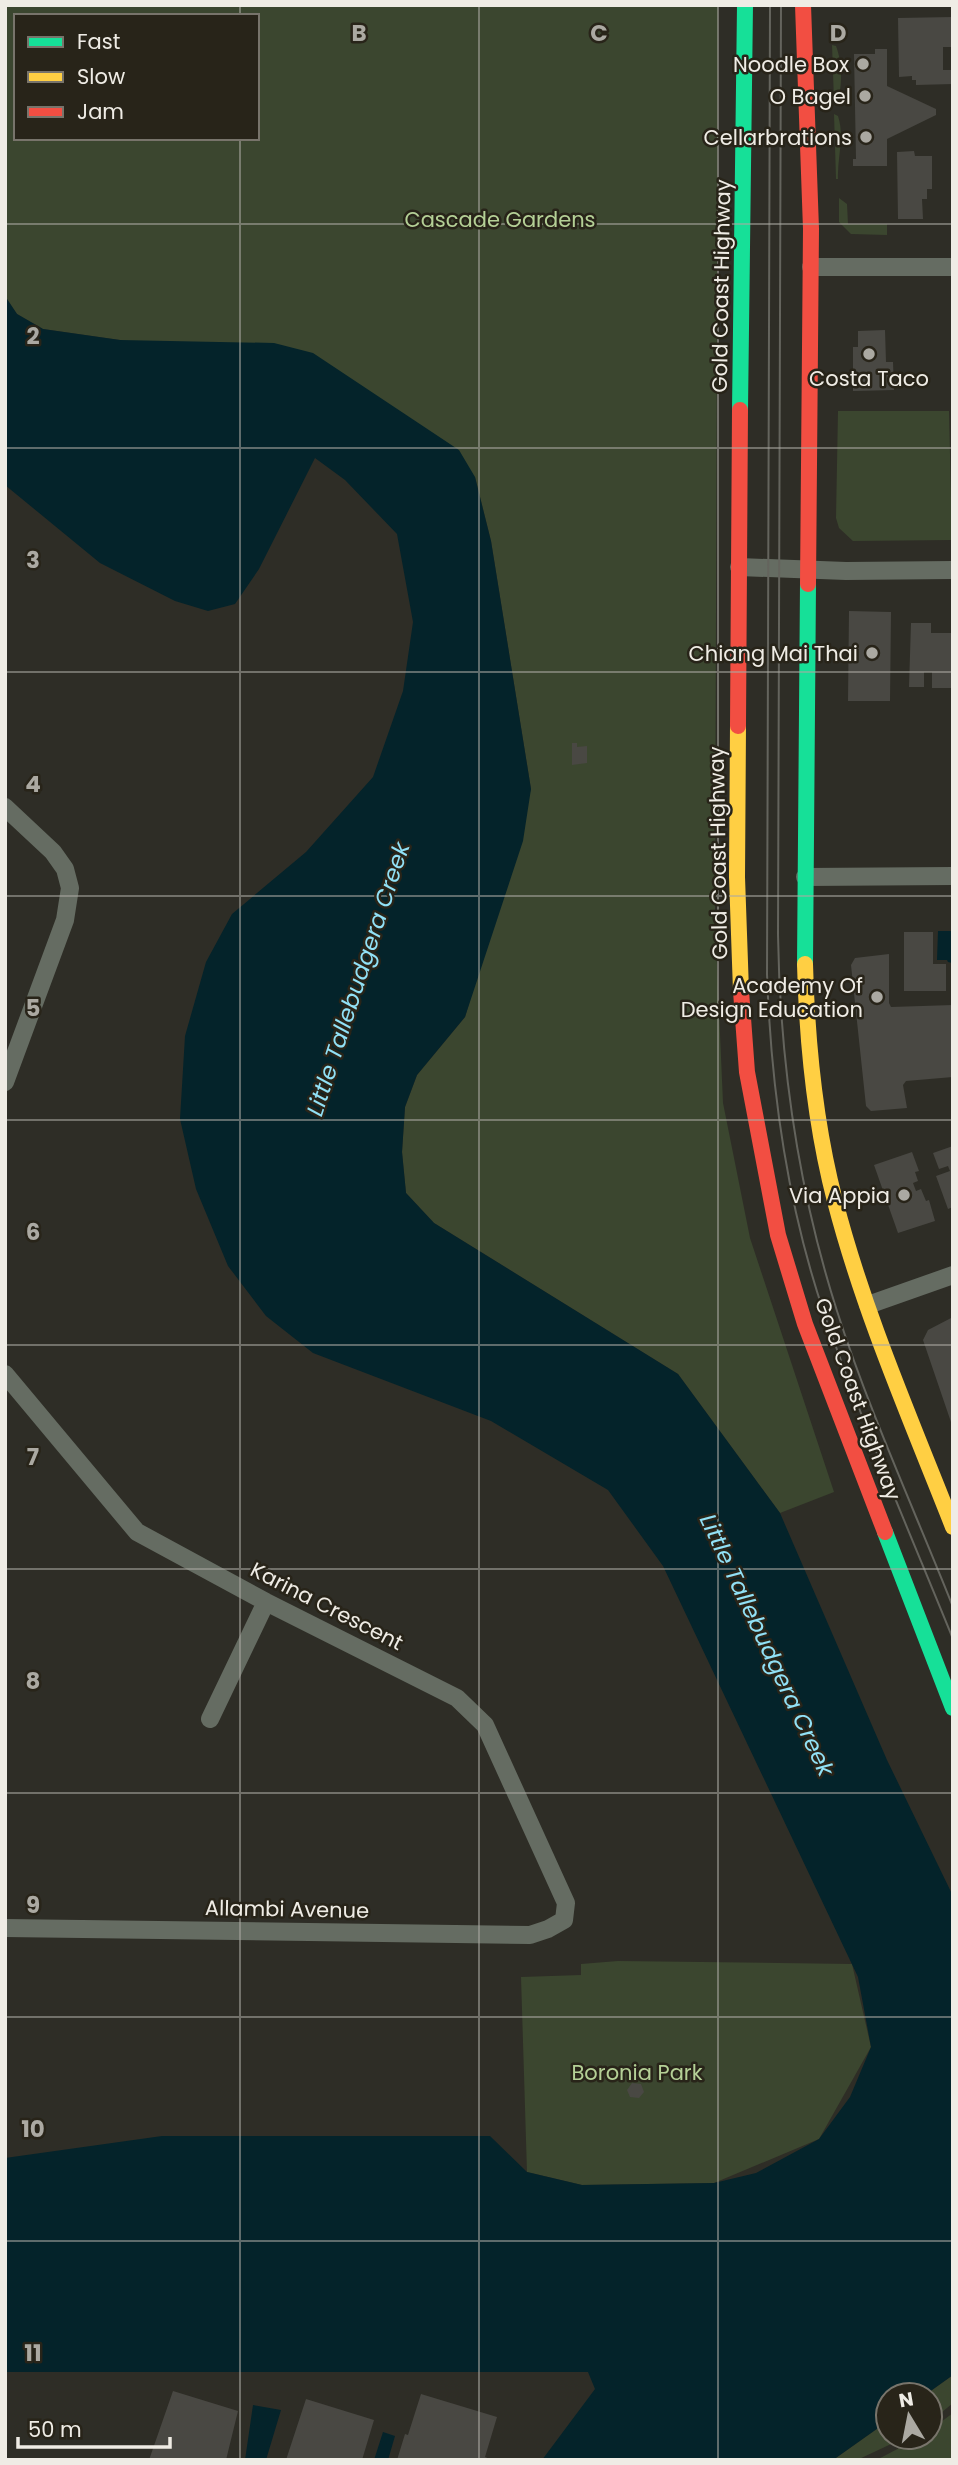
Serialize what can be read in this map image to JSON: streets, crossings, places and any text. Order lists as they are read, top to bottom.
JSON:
{
  "streets": {
    "highway": ["Gold Coast Highway"],
    "street": ["Karina Crescent", "Allambi Avenue"]
  },
  "crossings": [
    ["Karina Crescent", "Allambi Avenue"]
  ],
  "water": ["Little Tallebudgera Creek"],
  "parks": ["Cascade Gardens", "Boronia Park"],
  "places": [
    "Noodle Box",
    "O Bagel",
    "Cellarbrations",
    "Costa Taco",
    "Chiang Mai Thai",
    "Academy Of Design Education",
    "Via Appia"
  ],
  "legend": ["Fast", "Slow", "Jam"],
  "scale_bar": "50 m",
  "north": "top",
  "grid": {
    "columns": ["B", "C", "D"],
    "rows": [
      "2",
      "3",
      "4",
      "5",
      "6",
      "7",
      "8",
      "9",
      "10",
      "11"
    ]
  }
}
